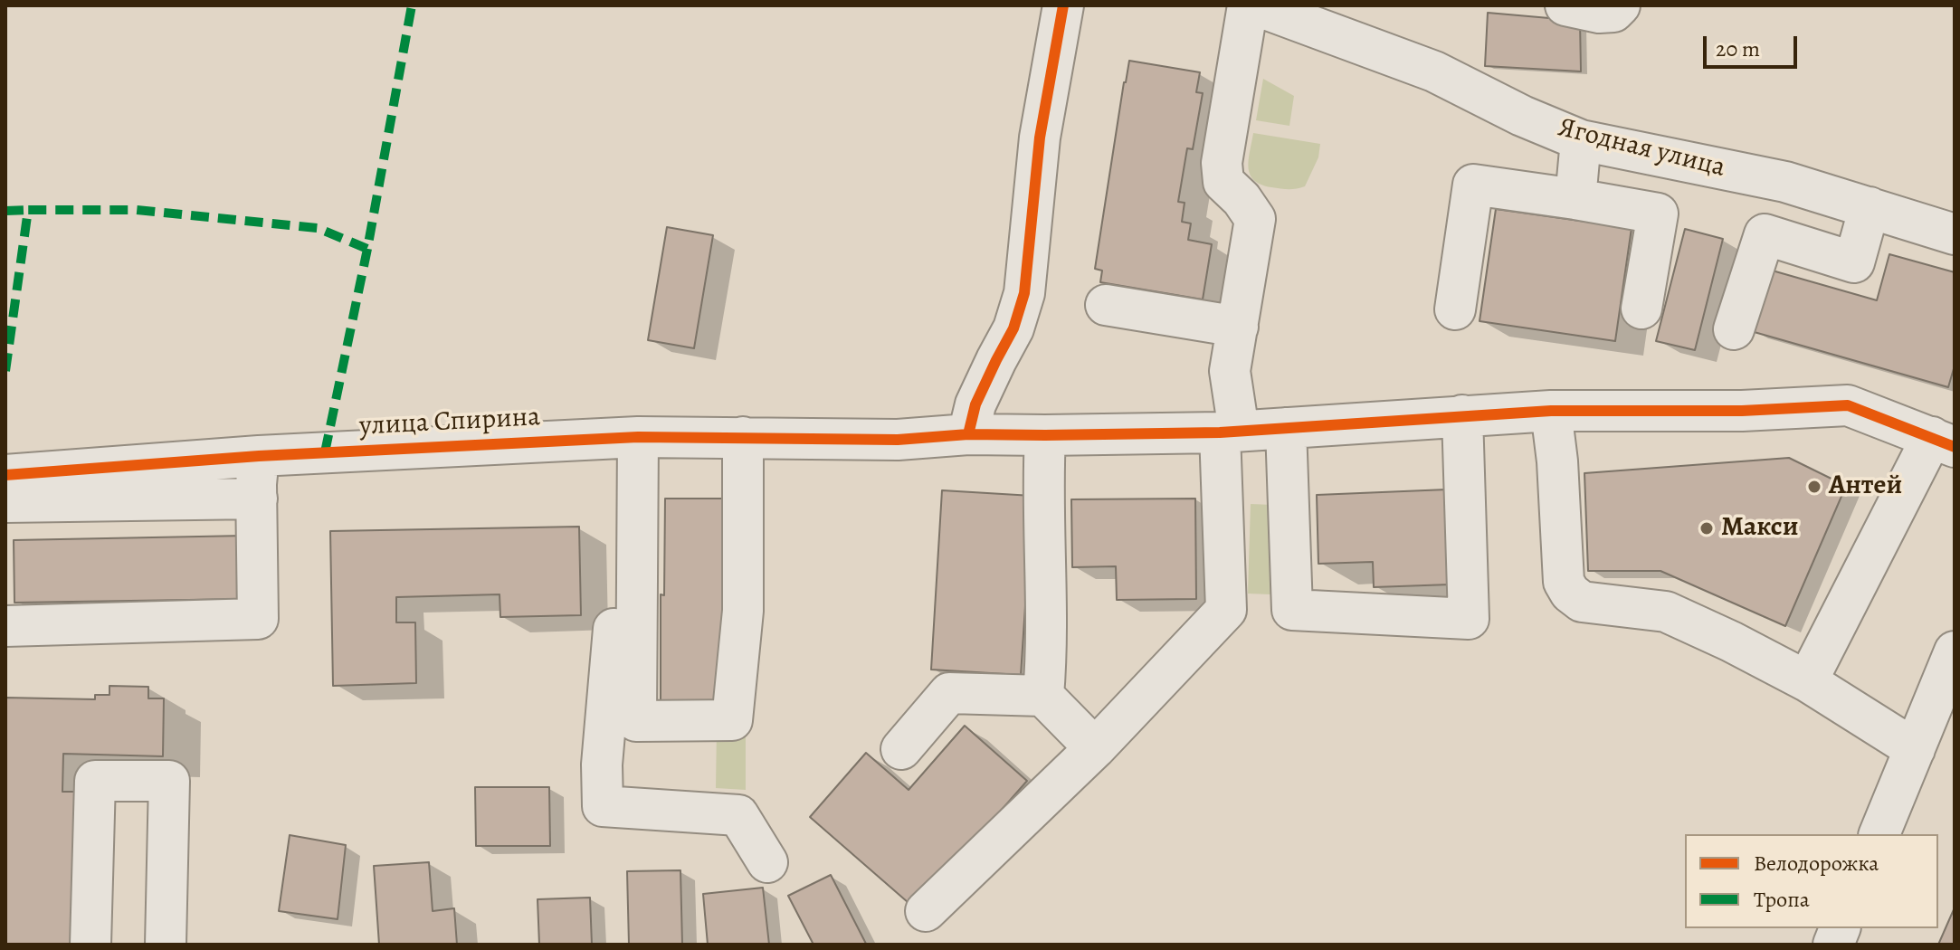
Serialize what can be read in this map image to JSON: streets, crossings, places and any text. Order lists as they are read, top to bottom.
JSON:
{
  "streets": {
    "street": ["Ягодная улица", "улица Спирина"]
  },
  "places": ["Антей", "Макси"],
  "legend": ["Велодорожка", "Тропа"],
  "scale_bar": "20 m"
}
